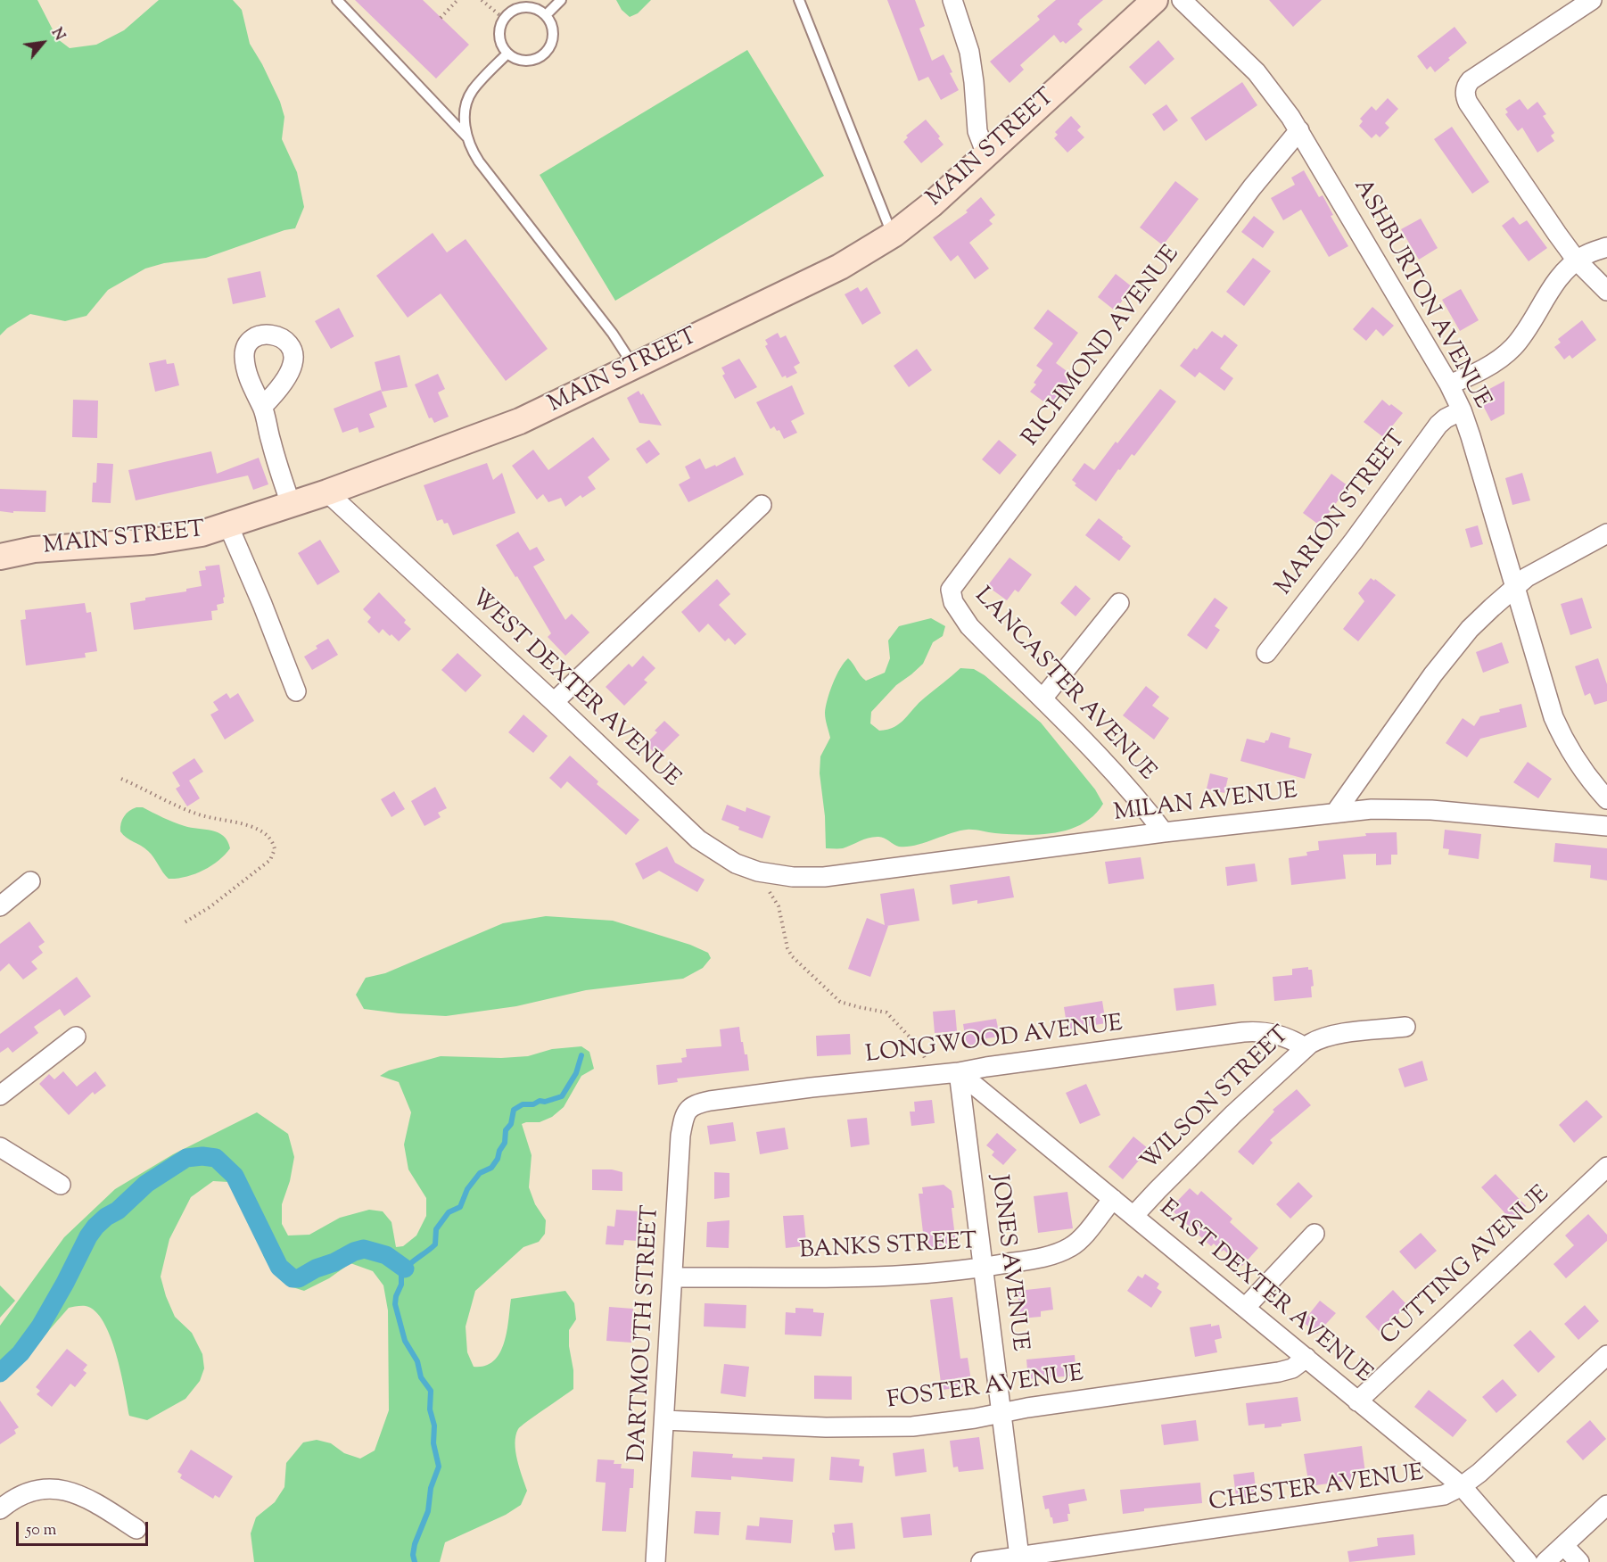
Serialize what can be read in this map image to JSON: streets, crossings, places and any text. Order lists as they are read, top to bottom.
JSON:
{
  "streets": {
    "main road": ["MAIN STREET"],
    "street": [
      "ASHBURTON AVENUE",
      "RICHMOND AVENUE",
      "MARION STREET",
      "LANCASTER AVENUE",
      "WEST DEXTER AVENUE",
      "MILAN AVENUE",
      "LONGWOOD AVENUE",
      "WILSON STREET",
      "BANKS STREET",
      "JONES AVENUE",
      "CUTTING AVENUE",
      "EAST DEXTER AVENUE",
      "DARTMOUTH STREET",
      "FOSTER AVENUE",
      "CHESTER AVENUE"
    ]
  },
  "crossings": [
    ["MAIN STREET", "WEST DEXTER AVENUE"],
    ["ASHBURTON AVENUE", "RICHMOND AVENUE"],
    ["ASHBURTON AVENUE", "MARION STREET"],
    ["RICHMOND AVENUE", "LANCASTER AVENUE"],
    ["LANCASTER AVENUE", "MILAN AVENUE"],
    ["WEST DEXTER AVENUE", "MILAN AVENUE"],
    ["LONGWOOD AVENUE", "WILSON STREET"],
    ["LONGWOOD AVENUE", "JONES AVENUE"],
    ["LONGWOOD AVENUE", "EAST DEXTER AVENUE"],
    ["LONGWOOD AVENUE", "DARTMOUTH STREET"],
    ["WILSON STREET", "EAST DEXTER AVENUE"],
    ["BANKS STREET", "JONES AVENUE"],
    ["BANKS STREET", "EAST DEXTER AVENUE"],
    ["BANKS STREET", "DARTMOUTH STREET"],
    ["JONES AVENUE", "EAST DEXTER AVENUE"],
    ["JONES AVENUE", "FOSTER AVENUE"],
    ["JONES AVENUE", "CHESTER AVENUE"],
    ["CUTTING AVENUE", "EAST DEXTER AVENUE"],
    ["EAST DEXTER AVENUE", "FOSTER AVENUE"],
    ["EAST DEXTER AVENUE", "CHESTER AVENUE"],
    ["DARTMOUTH STREET", "FOSTER AVENUE"]
  ],
  "scale_bar": "50 m",
  "north": "top right"
}
